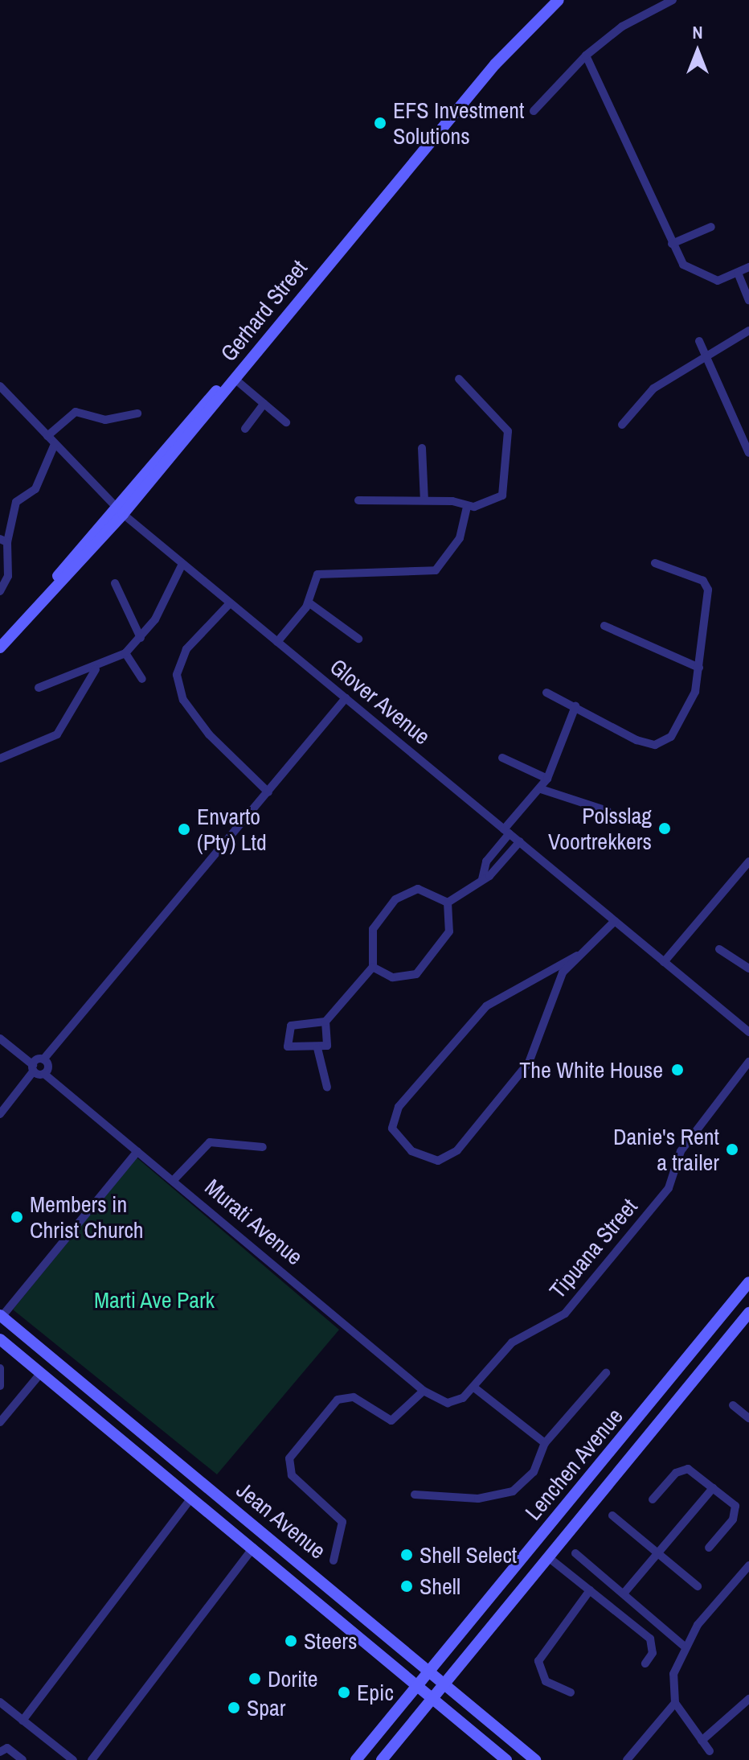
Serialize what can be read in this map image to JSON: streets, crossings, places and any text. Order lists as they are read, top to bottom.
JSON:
{
  "streets": {
    "main road": ["Gerhard Street", "Lenchen Avenue", "Jean Avenue"],
    "street": ["Glover Avenue", "Murati Avenue", "Tipuana Street"]
  },
  "crossings": [
    ["Gerhard Street", "Glover Avenue"],
    ["Murati Avenue", "Tipuana Street"],
    ["Lenchen Avenue", "Jean Avenue"]
  ],
  "parks": ["Marti Ave Park"],
  "places": [
    "EFS Investment Solutions",
    "Polsslag Voortrekkers",
    "Envarto (Pty) Ltd",
    "The White House",
    "Danie's Rent a trailer",
    "Members in Christ Church",
    "Shell Select",
    "Shell",
    "Steers",
    "Dorite",
    "Epic",
    "Spar"
  ],
  "north": "top"
}
